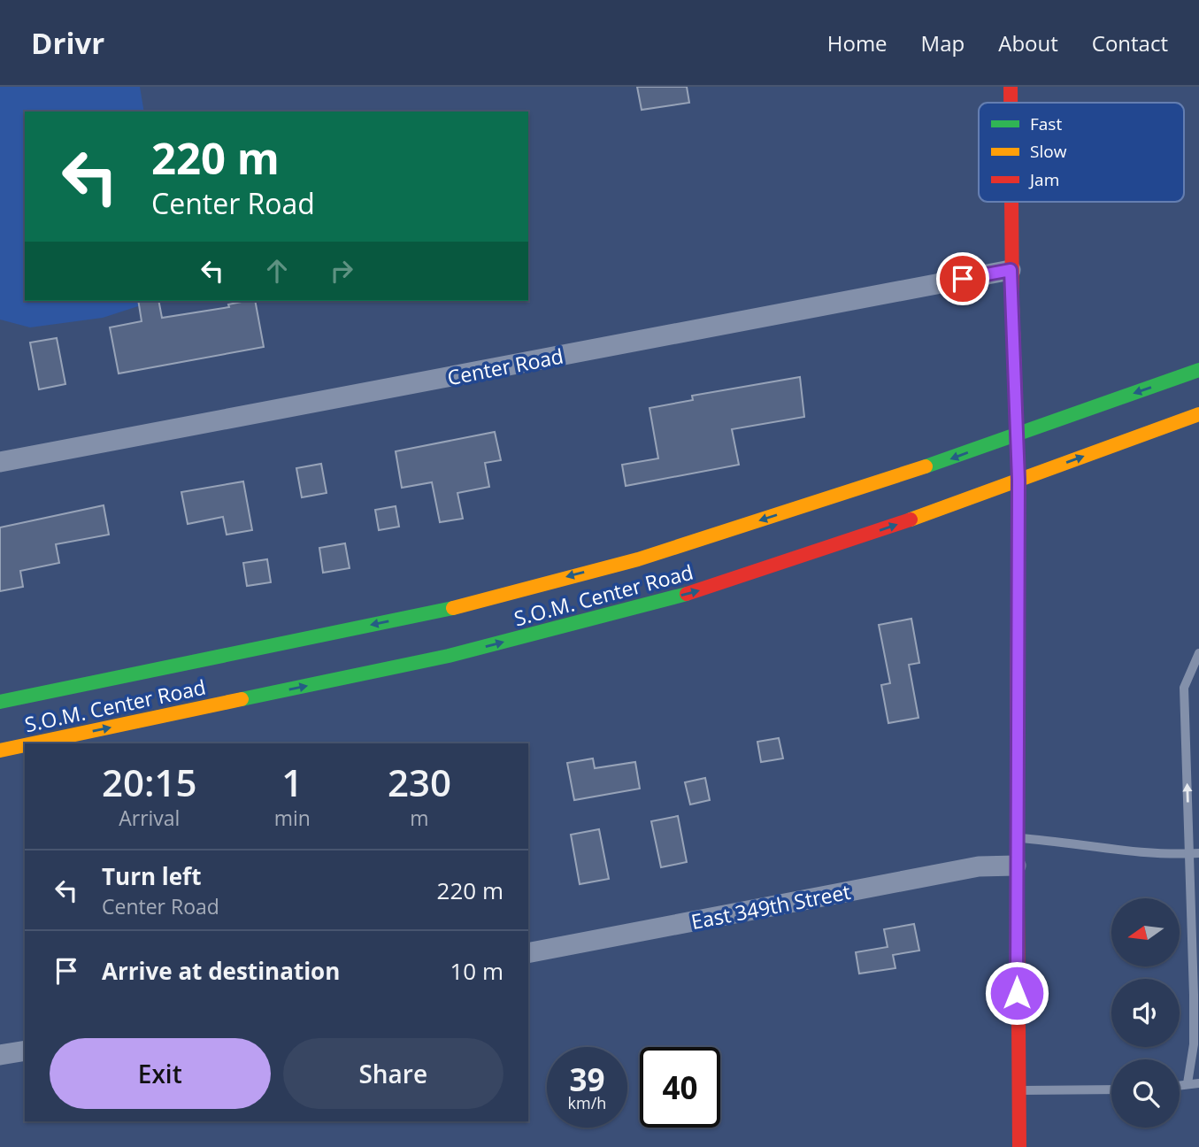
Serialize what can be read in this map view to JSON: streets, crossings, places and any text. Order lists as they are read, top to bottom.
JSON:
{
  "streets": {
    "main road": ["S.O.M. Center Road"],
    "street": ["Center Road", "East 349th Street"]
  },
  "legend": ["Fast", "Slow", "Jam"],
  "north": "left",
  "page": {
    "header": "Drivr",
    "nav": [
      "Home",
      "Map",
      "About",
      "Contact"
    ],
    "turn": ["220 m", "Center Road"],
    "eta": [
      "20:15",
      "Arrival",
      "1",
      "min",
      "230",
      "m"
    ],
    "list": [
      {
        "name": "Turn left",
        "note": "Center Road",
        "value": "220 m"
      },
      {
        "name": "Arrive at destination",
        "value": "10 m"
      }
    ],
    "buttons": ["Exit", "Share"],
    "speed": "39 km/h",
    "limit": "40"
  }
}
